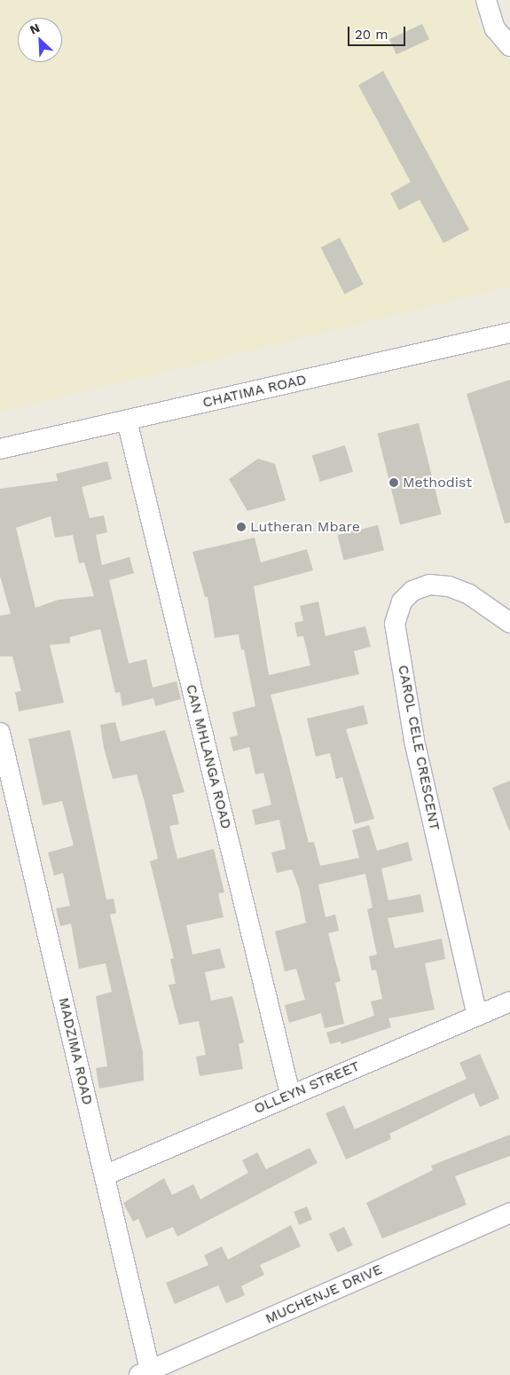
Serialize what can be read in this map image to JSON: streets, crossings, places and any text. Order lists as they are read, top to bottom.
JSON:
{
  "streets": {
    "street": [
      "CHATIMA ROAD",
      "CAROL CELE CRESCENT",
      "CAN MHLANGA ROAD",
      "MADZIMA ROAD",
      "OLLEYN STREET",
      "MUCHENJE DRIVE"
    ]
  },
  "crossings": [
    ["CHATIMA ROAD", "CAN MHLANGA ROAD"],
    ["CAROL CELE CRESCENT", "OLLEYN STREET"],
    ["CAN MHLANGA ROAD", "OLLEYN STREET"],
    ["MADZIMA ROAD", "OLLEYN STREET"],
    ["MADZIMA ROAD", "MUCHENJE DRIVE"]
  ],
  "places": ["Methodist", "Lutheran Mbare"],
  "scale_bar": "20 m",
  "north": "top left"
}
